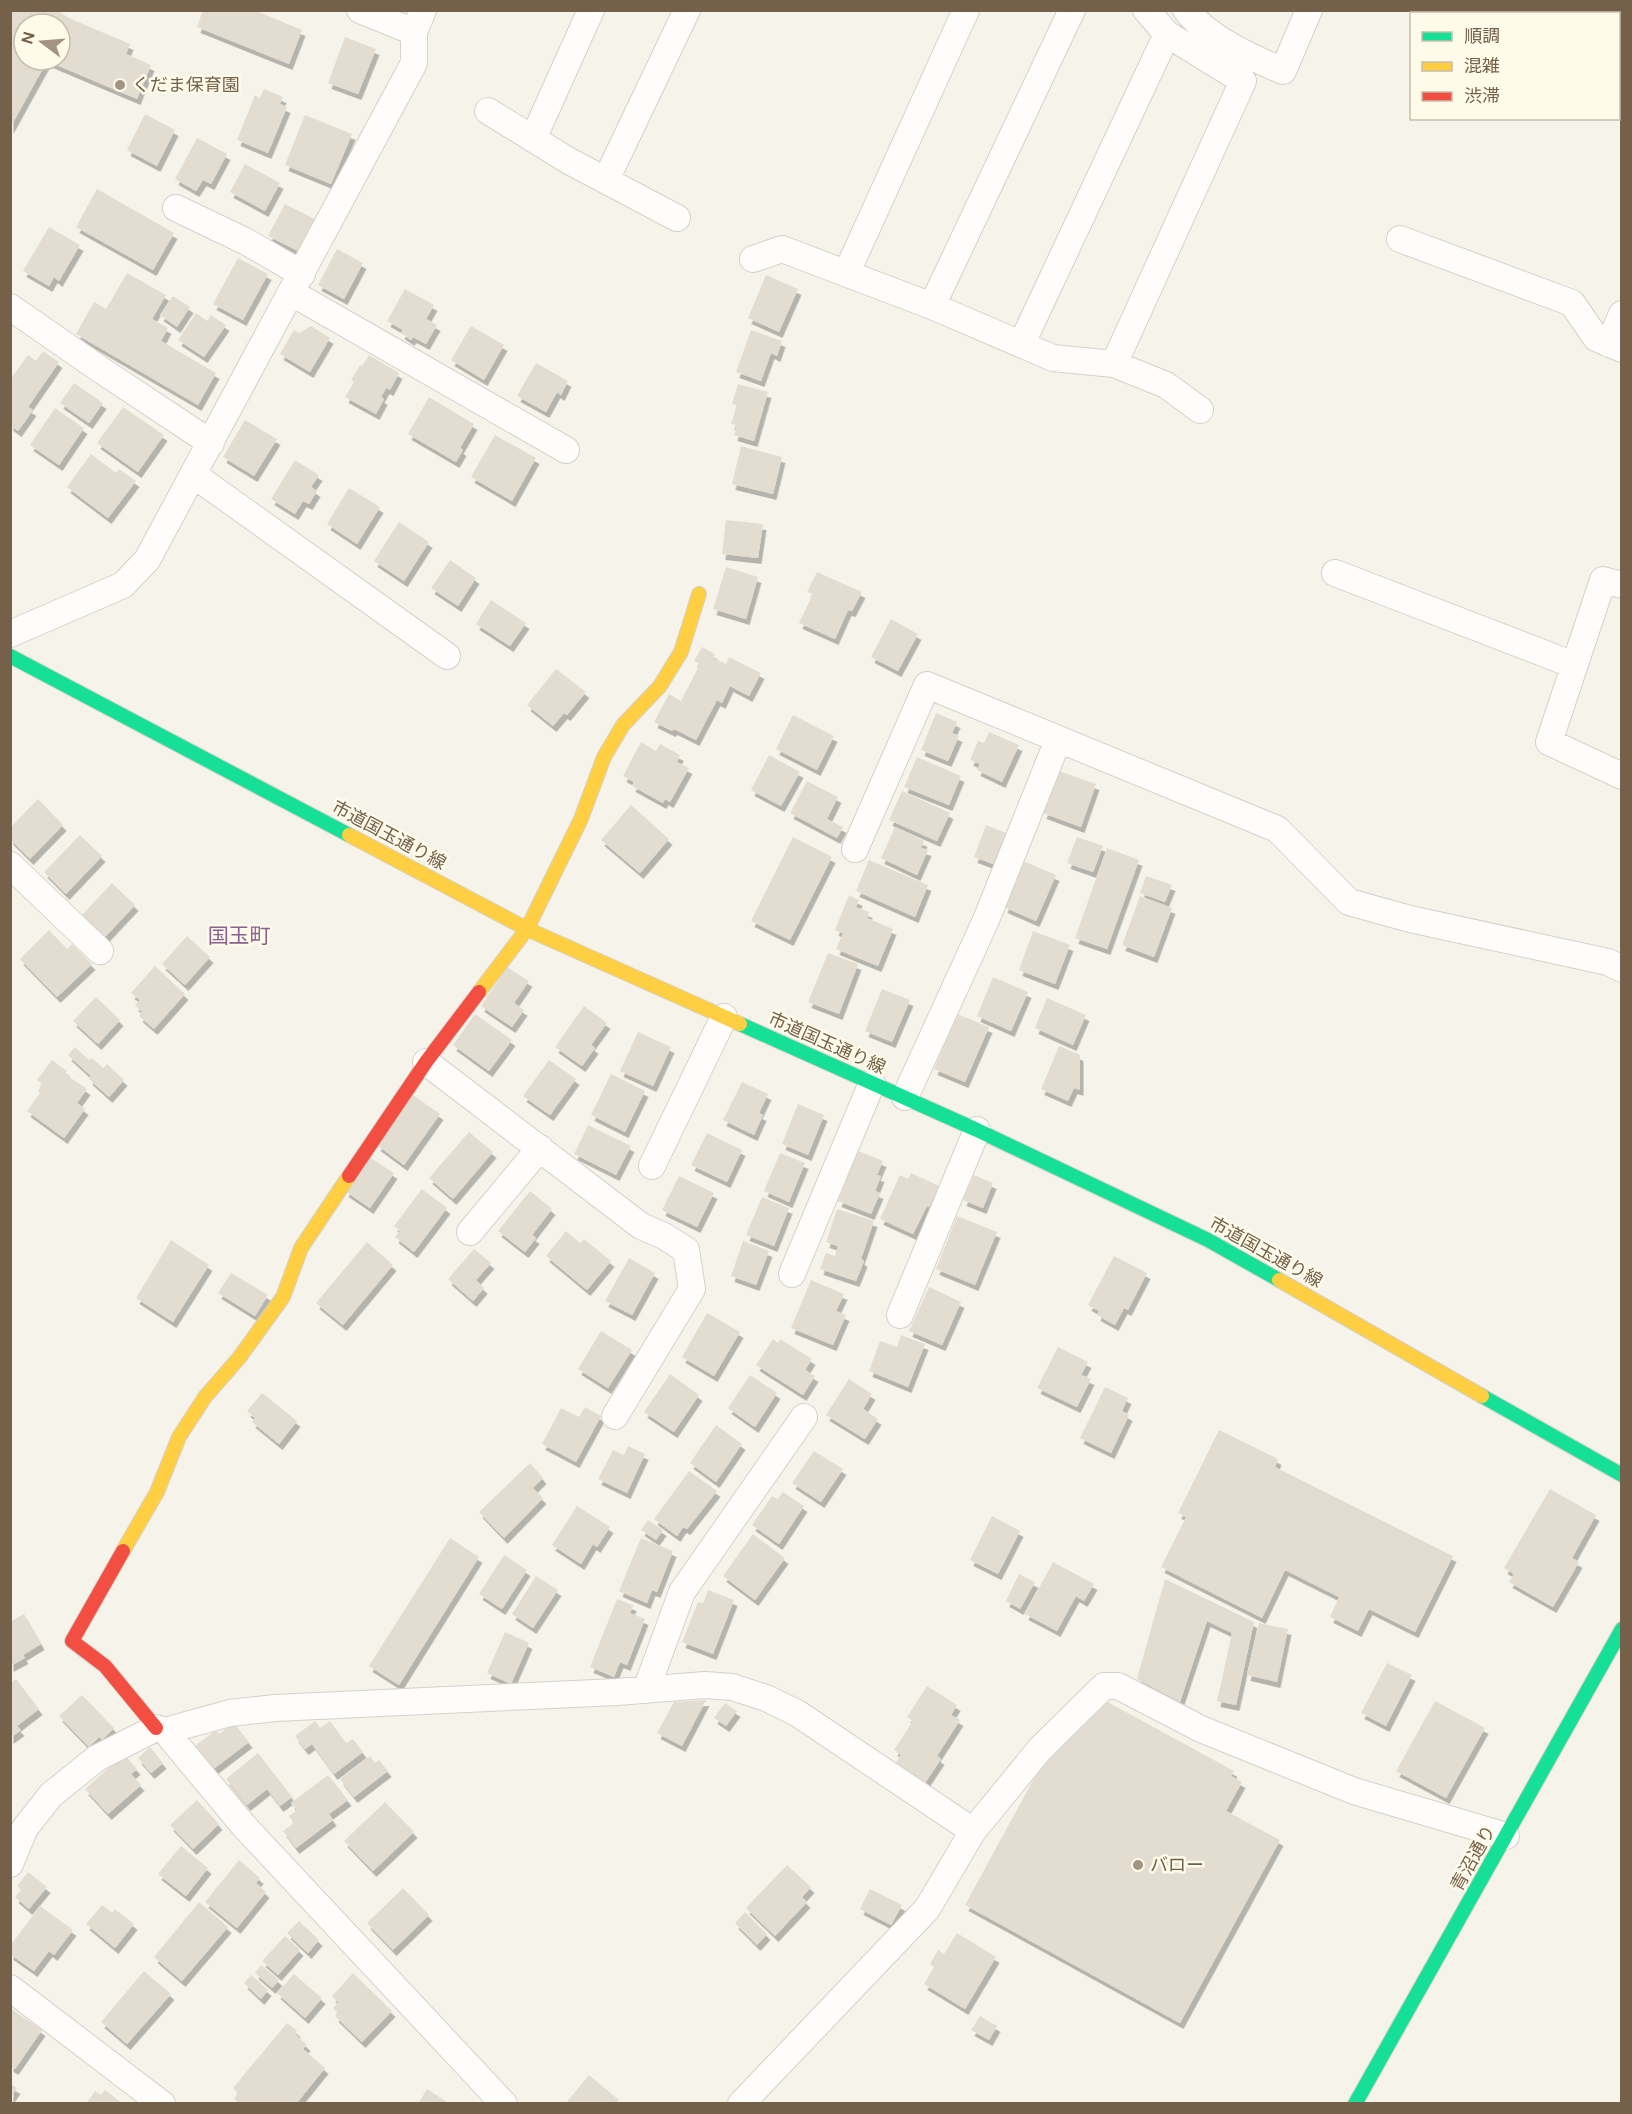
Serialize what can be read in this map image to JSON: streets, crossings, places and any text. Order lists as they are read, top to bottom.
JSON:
{
  "streets": {
    "street": ["市道国玉通り線", "青沼通り"]
  },
  "districts": ["国玉町"],
  "places": ["くだま保育園", "バロー"],
  "legend": ["順調", "混雑", "渋滞"],
  "north": "left"
}
